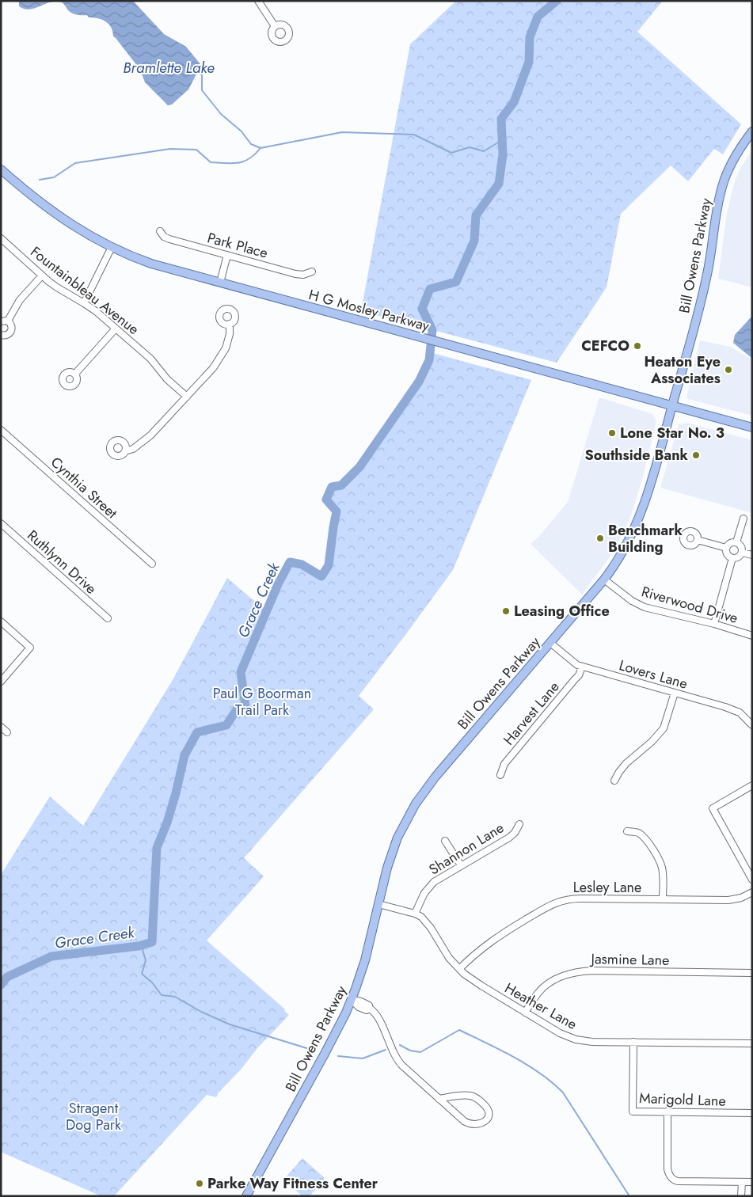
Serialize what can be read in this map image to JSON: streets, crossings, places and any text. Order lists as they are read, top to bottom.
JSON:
{
  "streets": {
    "main road": ["Bill Owens Parkway", "H G Mosley Parkway"],
    "street": [
      "Park Place",
      "Fountainbleau Avenue",
      "Cynthia Street",
      "Ruthlynn Drive",
      "Riverwood Drive",
      "Lovers Lane",
      "Harvest Lane",
      "Shannon Lane",
      "Lesley Lane",
      "Jasmine Lane",
      "Heather Lane",
      "Marigold Lane"
    ]
  },
  "crossings": [
    ["Bill Owens Parkway", "H G Mosley Parkway"],
    ["Bill Owens Parkway", "Riverwood Drive"],
    ["Bill Owens Parkway", "Lovers Lane"],
    ["Bill Owens Parkway", "Heather Lane"],
    ["Lovers Lane", "Harvest Lane"],
    ["Shannon Lane", "Heather Lane"],
    ["Lesley Lane", "Heather Lane"],
    ["Jasmine Lane", "Heather Lane"],
    ["Heather Lane", "Marigold Lane"]
  ],
  "water": ["Bramlette Lake", "Grace Creek"],
  "parks": ["Paul G Boorman Trail Park", "Stragent Dog Park"],
  "places": [
    "CEFCO",
    "Heaton Eye Associates",
    "Lone Star No. 3",
    "Southside Bank",
    "Benchmark Building",
    "Leasing Office",
    "Parke Way Fitness Center"
  ]
}
